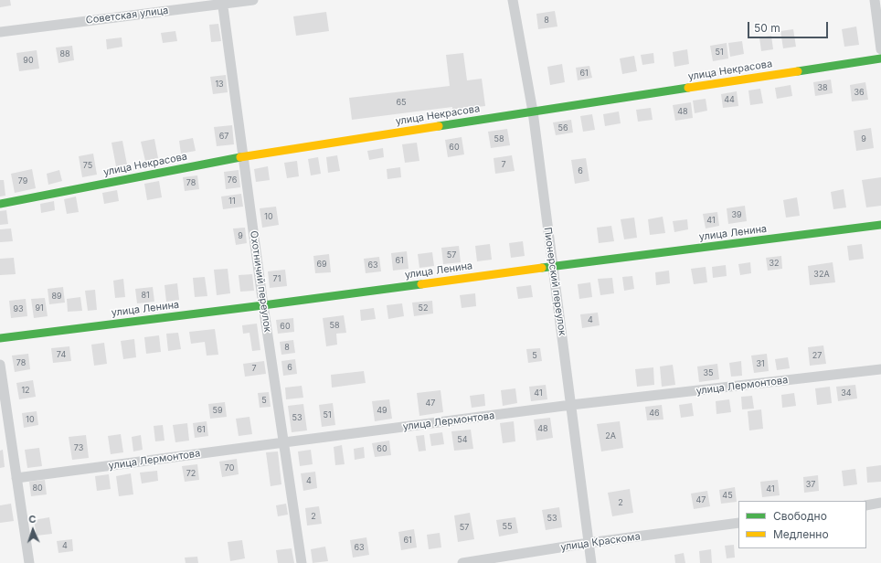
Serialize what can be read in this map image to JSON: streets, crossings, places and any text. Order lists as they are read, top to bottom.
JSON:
{
  "streets": {
    "street": [
      "Советская улица",
      "улица Некрасова",
      "улица Ленина",
      "Охотничий переулок",
      "Пионерский переулок",
      "улица Лермонтова",
      "улица Краскома"
    ]
  },
  "crossings": [
    ["Советская улица", "Охотничий переулок"],
    ["улица Некрасова", "Охотничий переулок"],
    ["улица Некрасова", "Пионерский переулок"],
    ["улица Ленина", "Охотничий переулок"],
    ["улица Ленина", "Пионерский переулок"],
    ["Охотничий переулок", "улица Лермонтова"],
    ["Пионерский переулок", "улица Лермонтова"],
    ["Пионерский переулок", "улица Краскома"]
  ],
  "house_numbers": [
    "8",
    "51",
    "88",
    "90",
    "61",
    "13",
    "38",
    "36",
    "44",
    "65",
    "48",
    "56",
    "67",
    "58",
    "9",
    "60",
    "7",
    "75",
    "6",
    "76",
    "79",
    "78",
    "11",
    "39",
    "10",
    "41",
    "9",
    "57",
    "61",
    "32",
    "69",
    "63",
    "32А",
    "71",
    "81",
    "89",
    "91",
    "52",
    "93",
    "4",
    "58",
    "60",
    "8",
    "74",
    "5",
    "27",
    "78",
    "31",
    "6",
    "7",
    "35",
    "12",
    "41",
    "34",
    "5",
    "47",
    "59",
    "49",
    "46",
    "51",
    "53",
    "10",
    "48",
    "61",
    "2А",
    "54",
    "73",
    "60",
    "70",
    "72",
    "4",
    "37",
    "80",
    "41",
    "45",
    "47",
    "2",
    "2",
    "53",
    "55",
    "57",
    "61",
    "4",
    "63"
  ],
  "legend": ["Свободно", "Медленно"],
  "scale_bar": "50 m",
  "north": "top"
}
